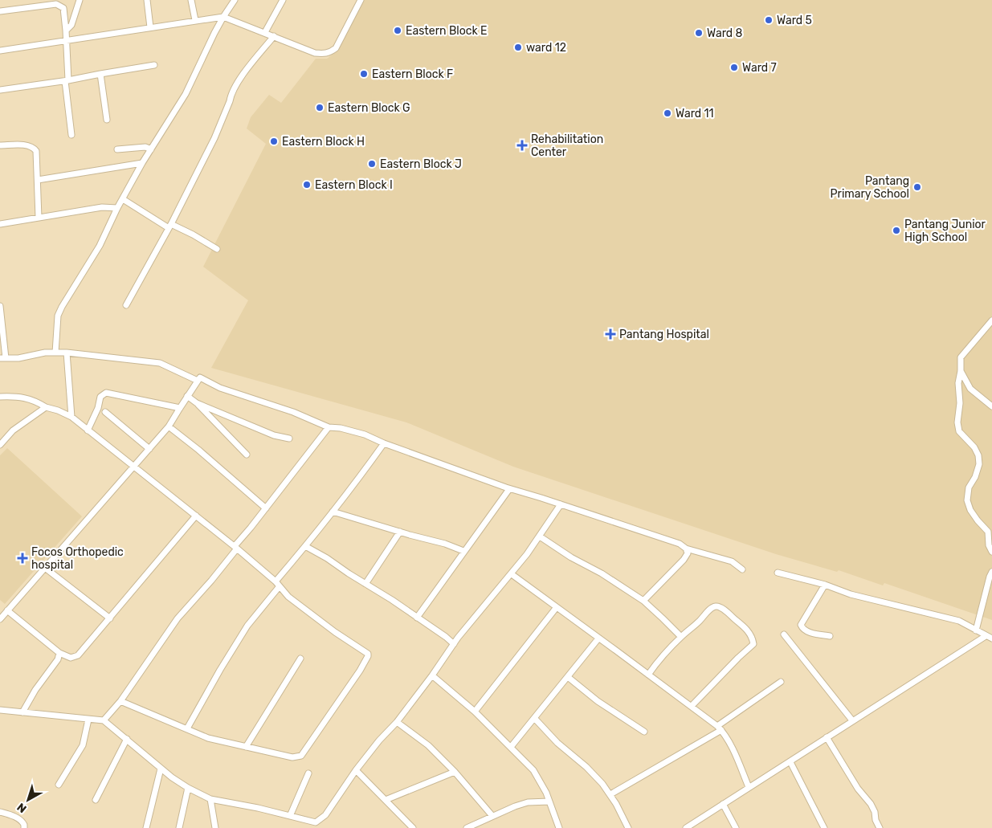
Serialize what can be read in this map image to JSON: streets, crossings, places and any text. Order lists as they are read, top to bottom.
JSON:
{
  "places": {
    "other": [
      "Ward 5",
      "Eastern Block E",
      "Ward 8",
      "ward 12",
      "Ward 7",
      "Eastern Block F",
      "Eastern Block G",
      "Ward 11",
      "Eastern Block H",
      "Eastern Block J",
      "Eastern Block I",
      "Pantang Primary School",
      "Pantang Junior High School"
    ],
    "health": ["Rehabilitation Center", "Pantang Hospital", "Focos Orthopedic hospital"]
  },
  "north": "bottom left"
}
